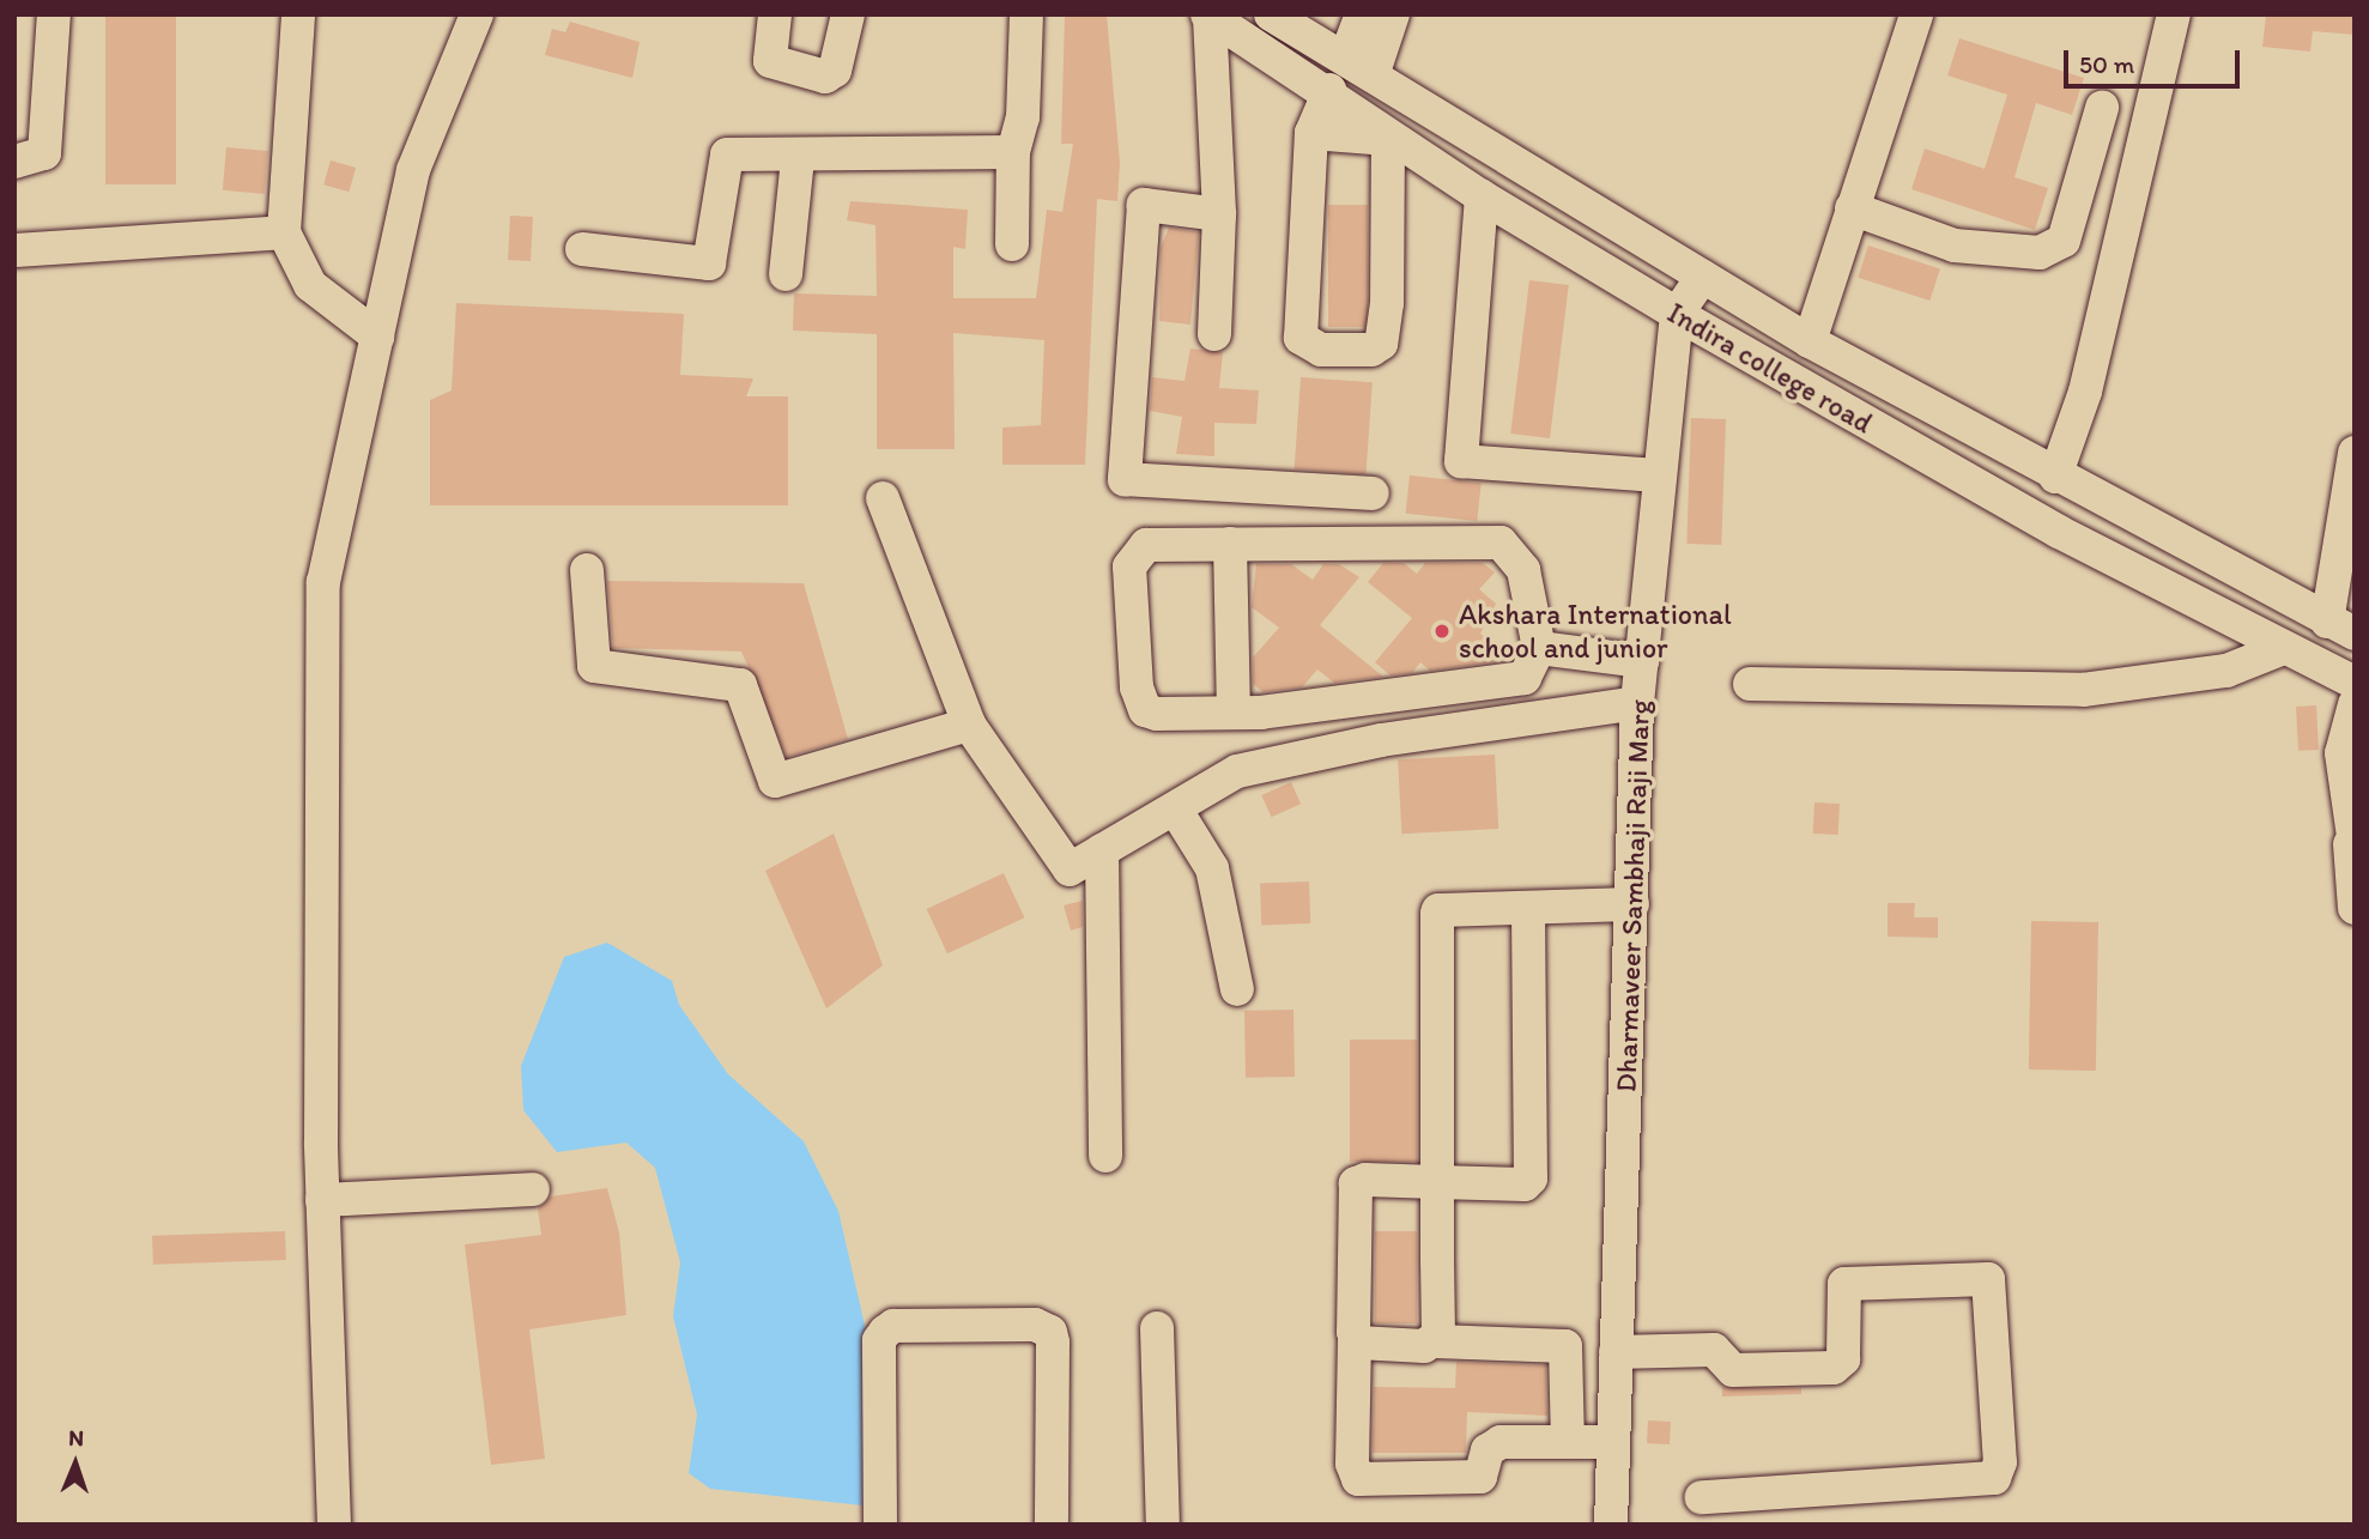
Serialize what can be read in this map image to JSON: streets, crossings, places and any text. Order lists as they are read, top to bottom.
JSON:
{
  "streets": {
    "street": ["Indira college road", "Dharmaveer Sambhaji Raji Marg"]
  },
  "crossings": [
    ["Indira college road", "Dharmaveer Sambhaji Raji Marg"]
  ],
  "places": ["Akshara International school and junior"],
  "scale_bar": "50 m",
  "north": "top"
}
